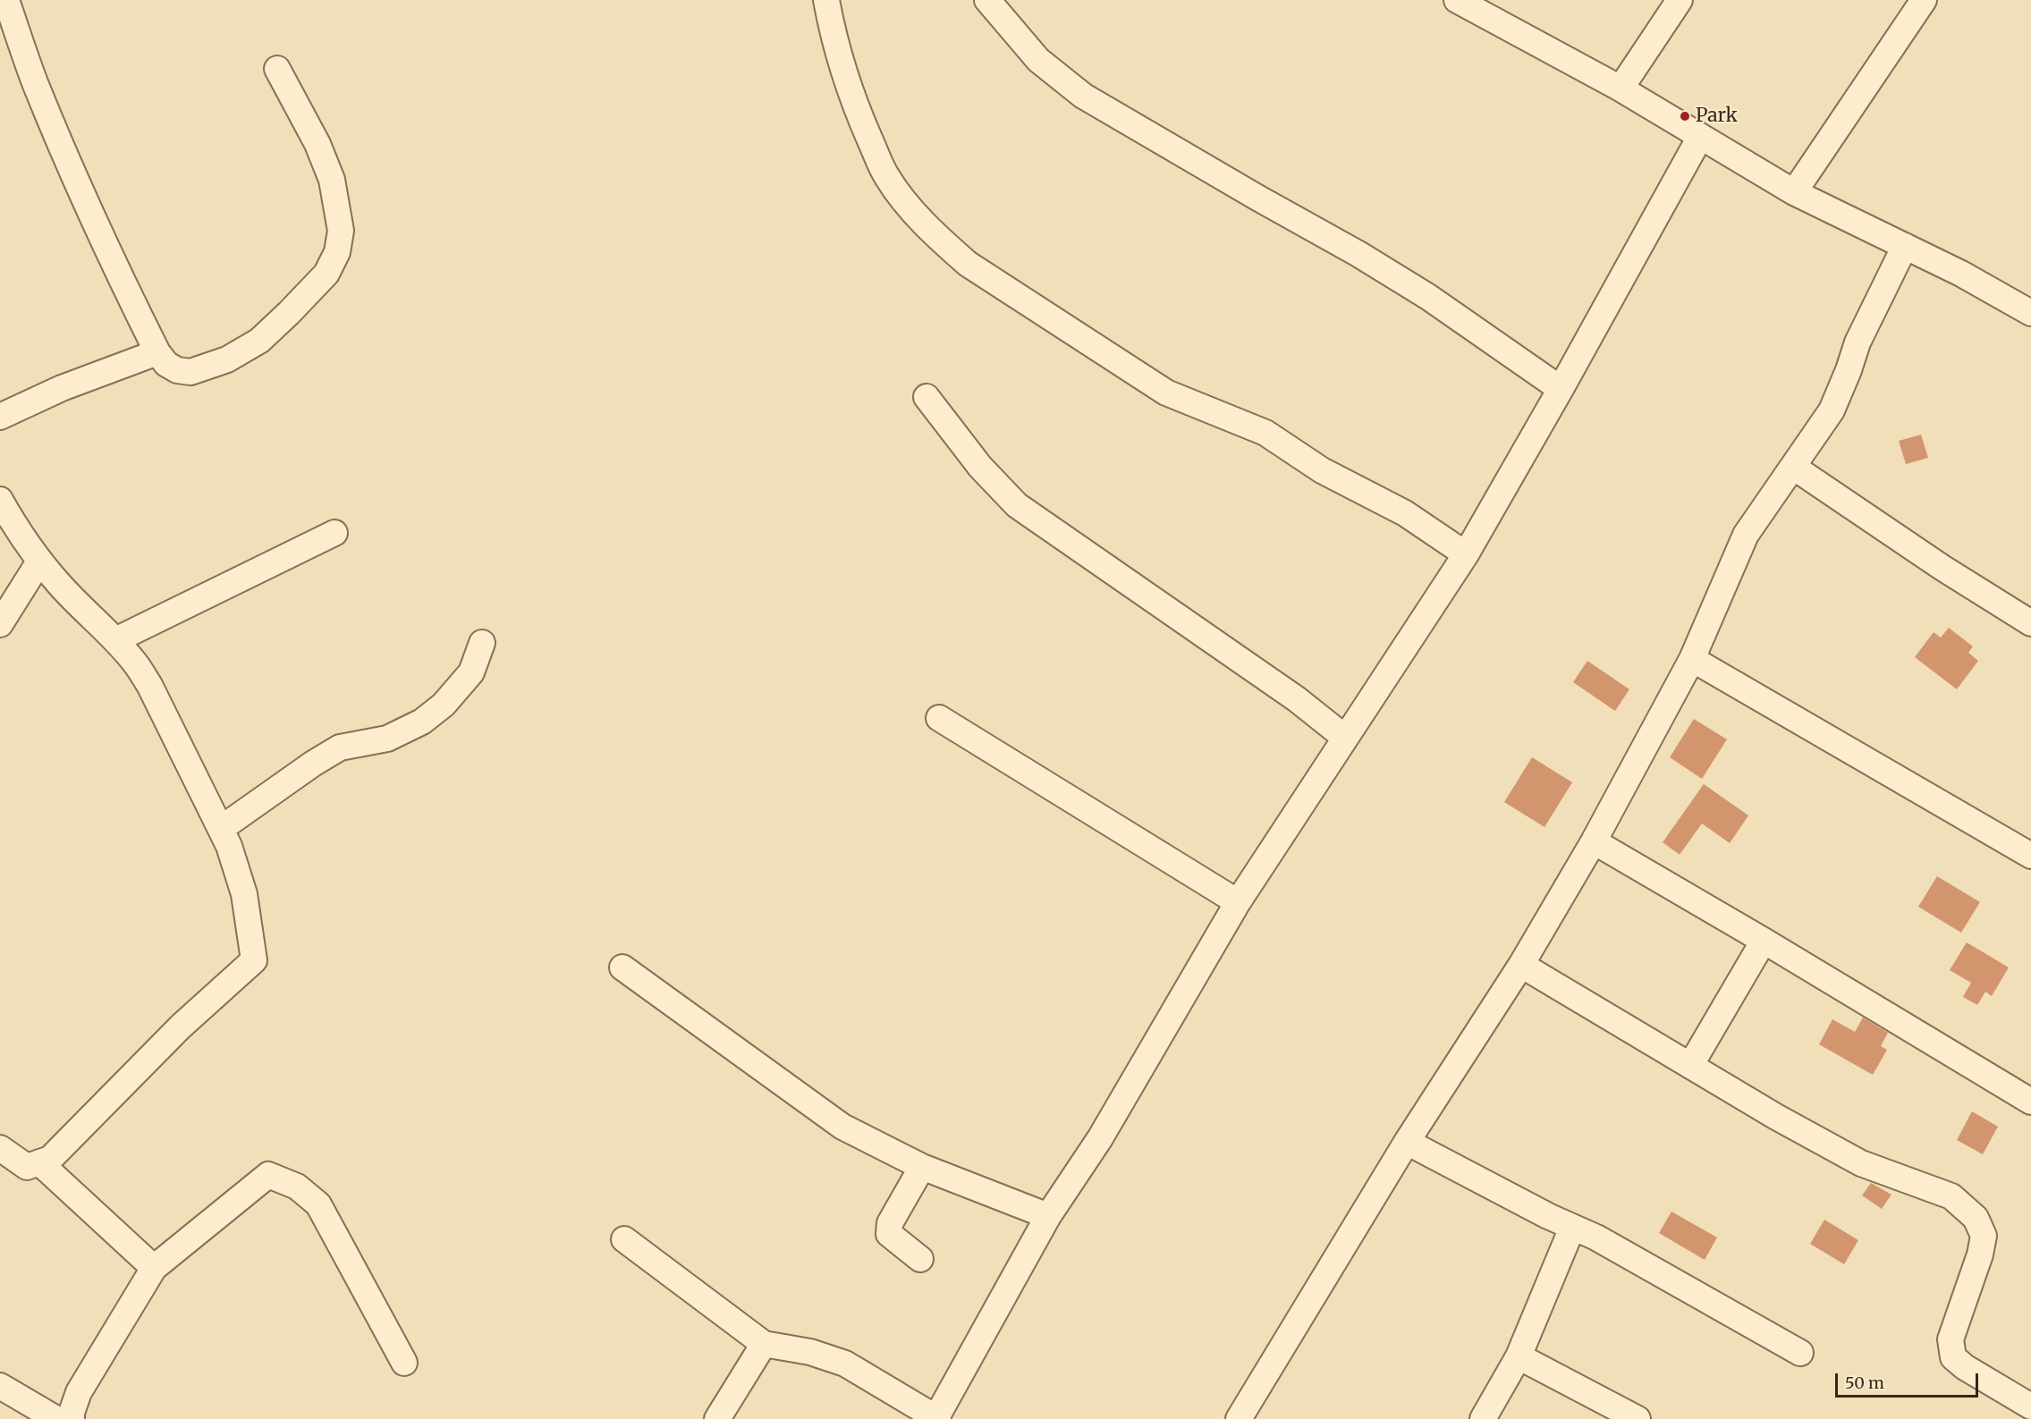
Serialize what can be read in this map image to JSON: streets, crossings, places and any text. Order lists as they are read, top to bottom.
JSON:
{
  "places": ["Park"],
  "scale_bar": "50 m"
}
